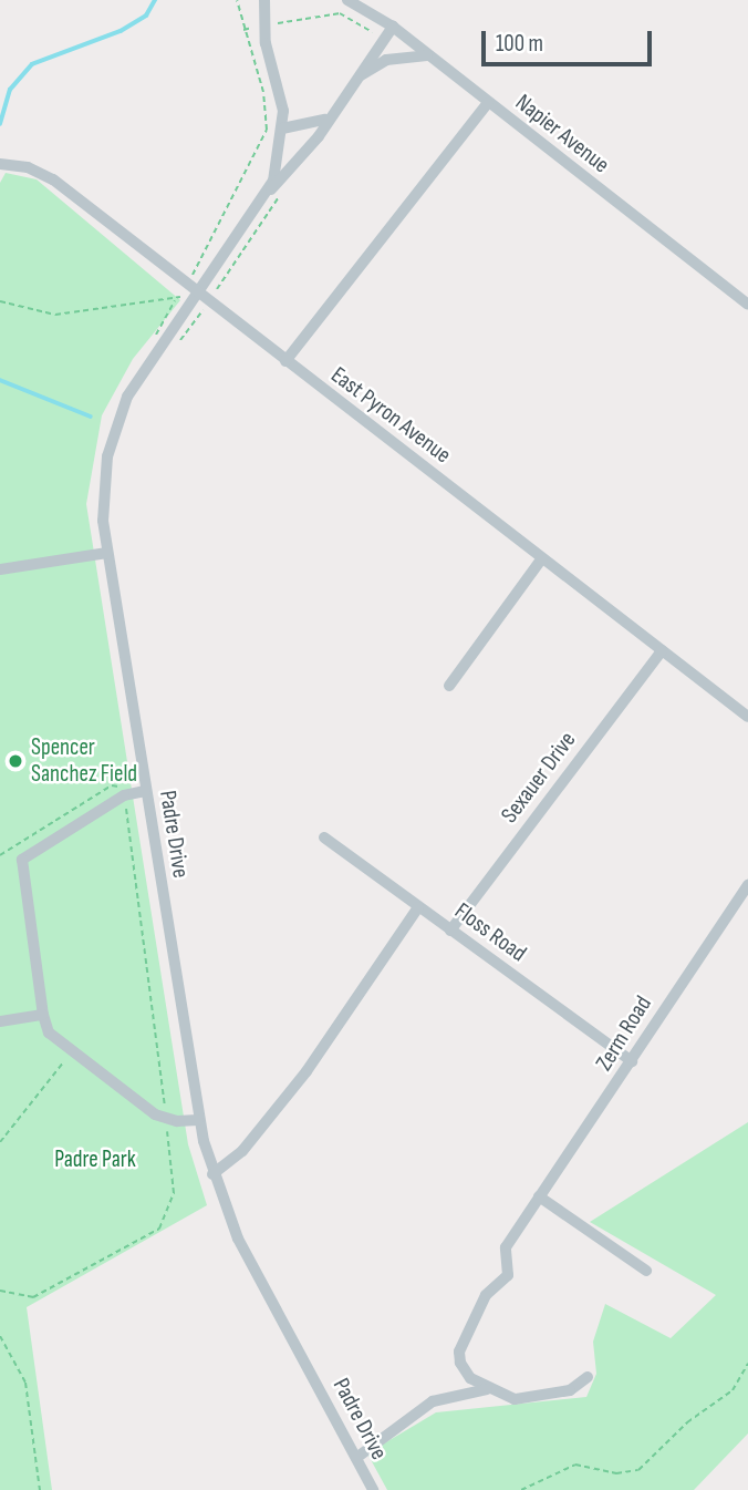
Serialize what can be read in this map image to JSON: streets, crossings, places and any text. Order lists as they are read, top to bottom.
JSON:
{
  "streets": {
    "street": [
      "Napier Avenue",
      "East Pyron Avenue",
      "Sexauer Drive",
      "Padre Drive",
      "Floss Road",
      "Zerm Road"
    ]
  },
  "crossings": [
    ["Napier Avenue", "Padre Drive"],
    ["East Pyron Avenue", "Sexauer Drive"],
    ["East Pyron Avenue", "Padre Drive"],
    ["Sexauer Drive", "Floss Road"],
    ["Floss Road", "Zerm Road"]
  ],
  "parks": ["Padre Park"],
  "places": ["Spencer Sanchez Field"],
  "scale_bar": "100 m"
}
